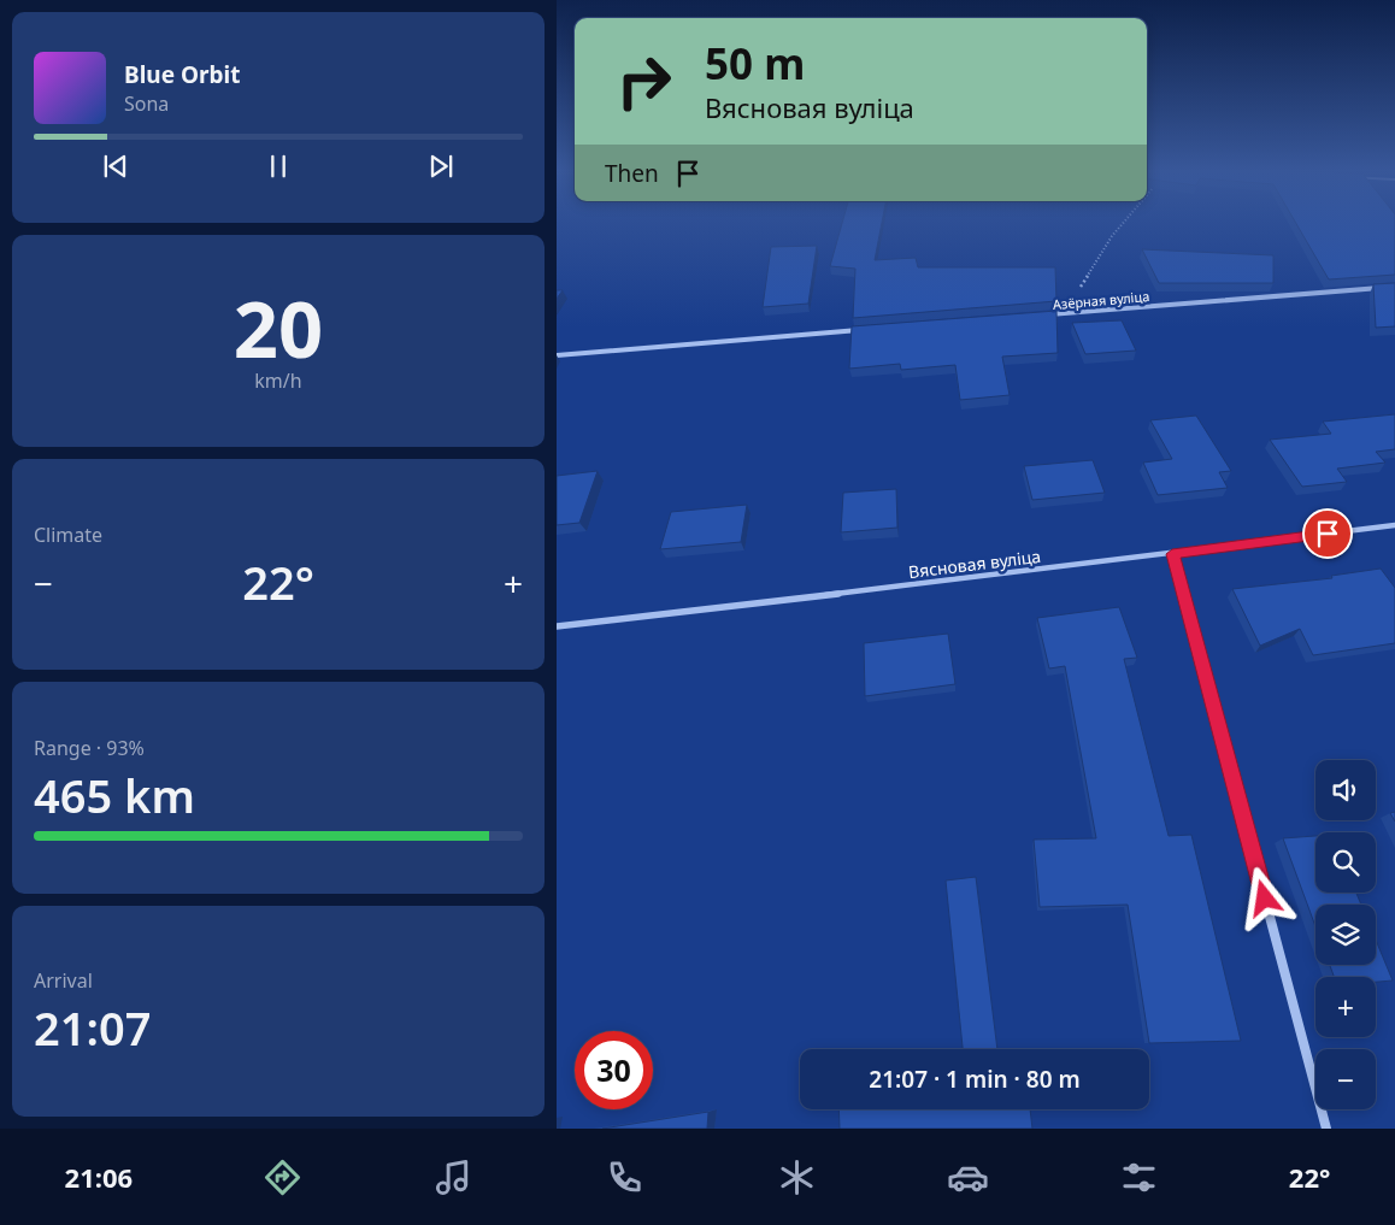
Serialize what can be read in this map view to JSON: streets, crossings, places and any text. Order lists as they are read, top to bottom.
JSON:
{
  "streets": {
    "street": ["Азёрная вуліца", "Вясновая вуліца"]
  },
  "page": {
    "turn": ["50 m", "Вясновая вуліца"],
    "song": ["Blue Orbit", "Sona"],
    "then": "Then",
    "tile": [
      ["20", "km/h"],
      "Climate",
      ["Range · 93%", "465 km"],
      ["Arrival", "21:07"]
    ],
    "heat": ["−", "22°", "+"],
    "map_buttons": ["+", "−"],
    "limit": "30",
    "trip": "21:07 · 1 min · 80 m",
    "tabs": ["21:06", "22°"]
  }
}
